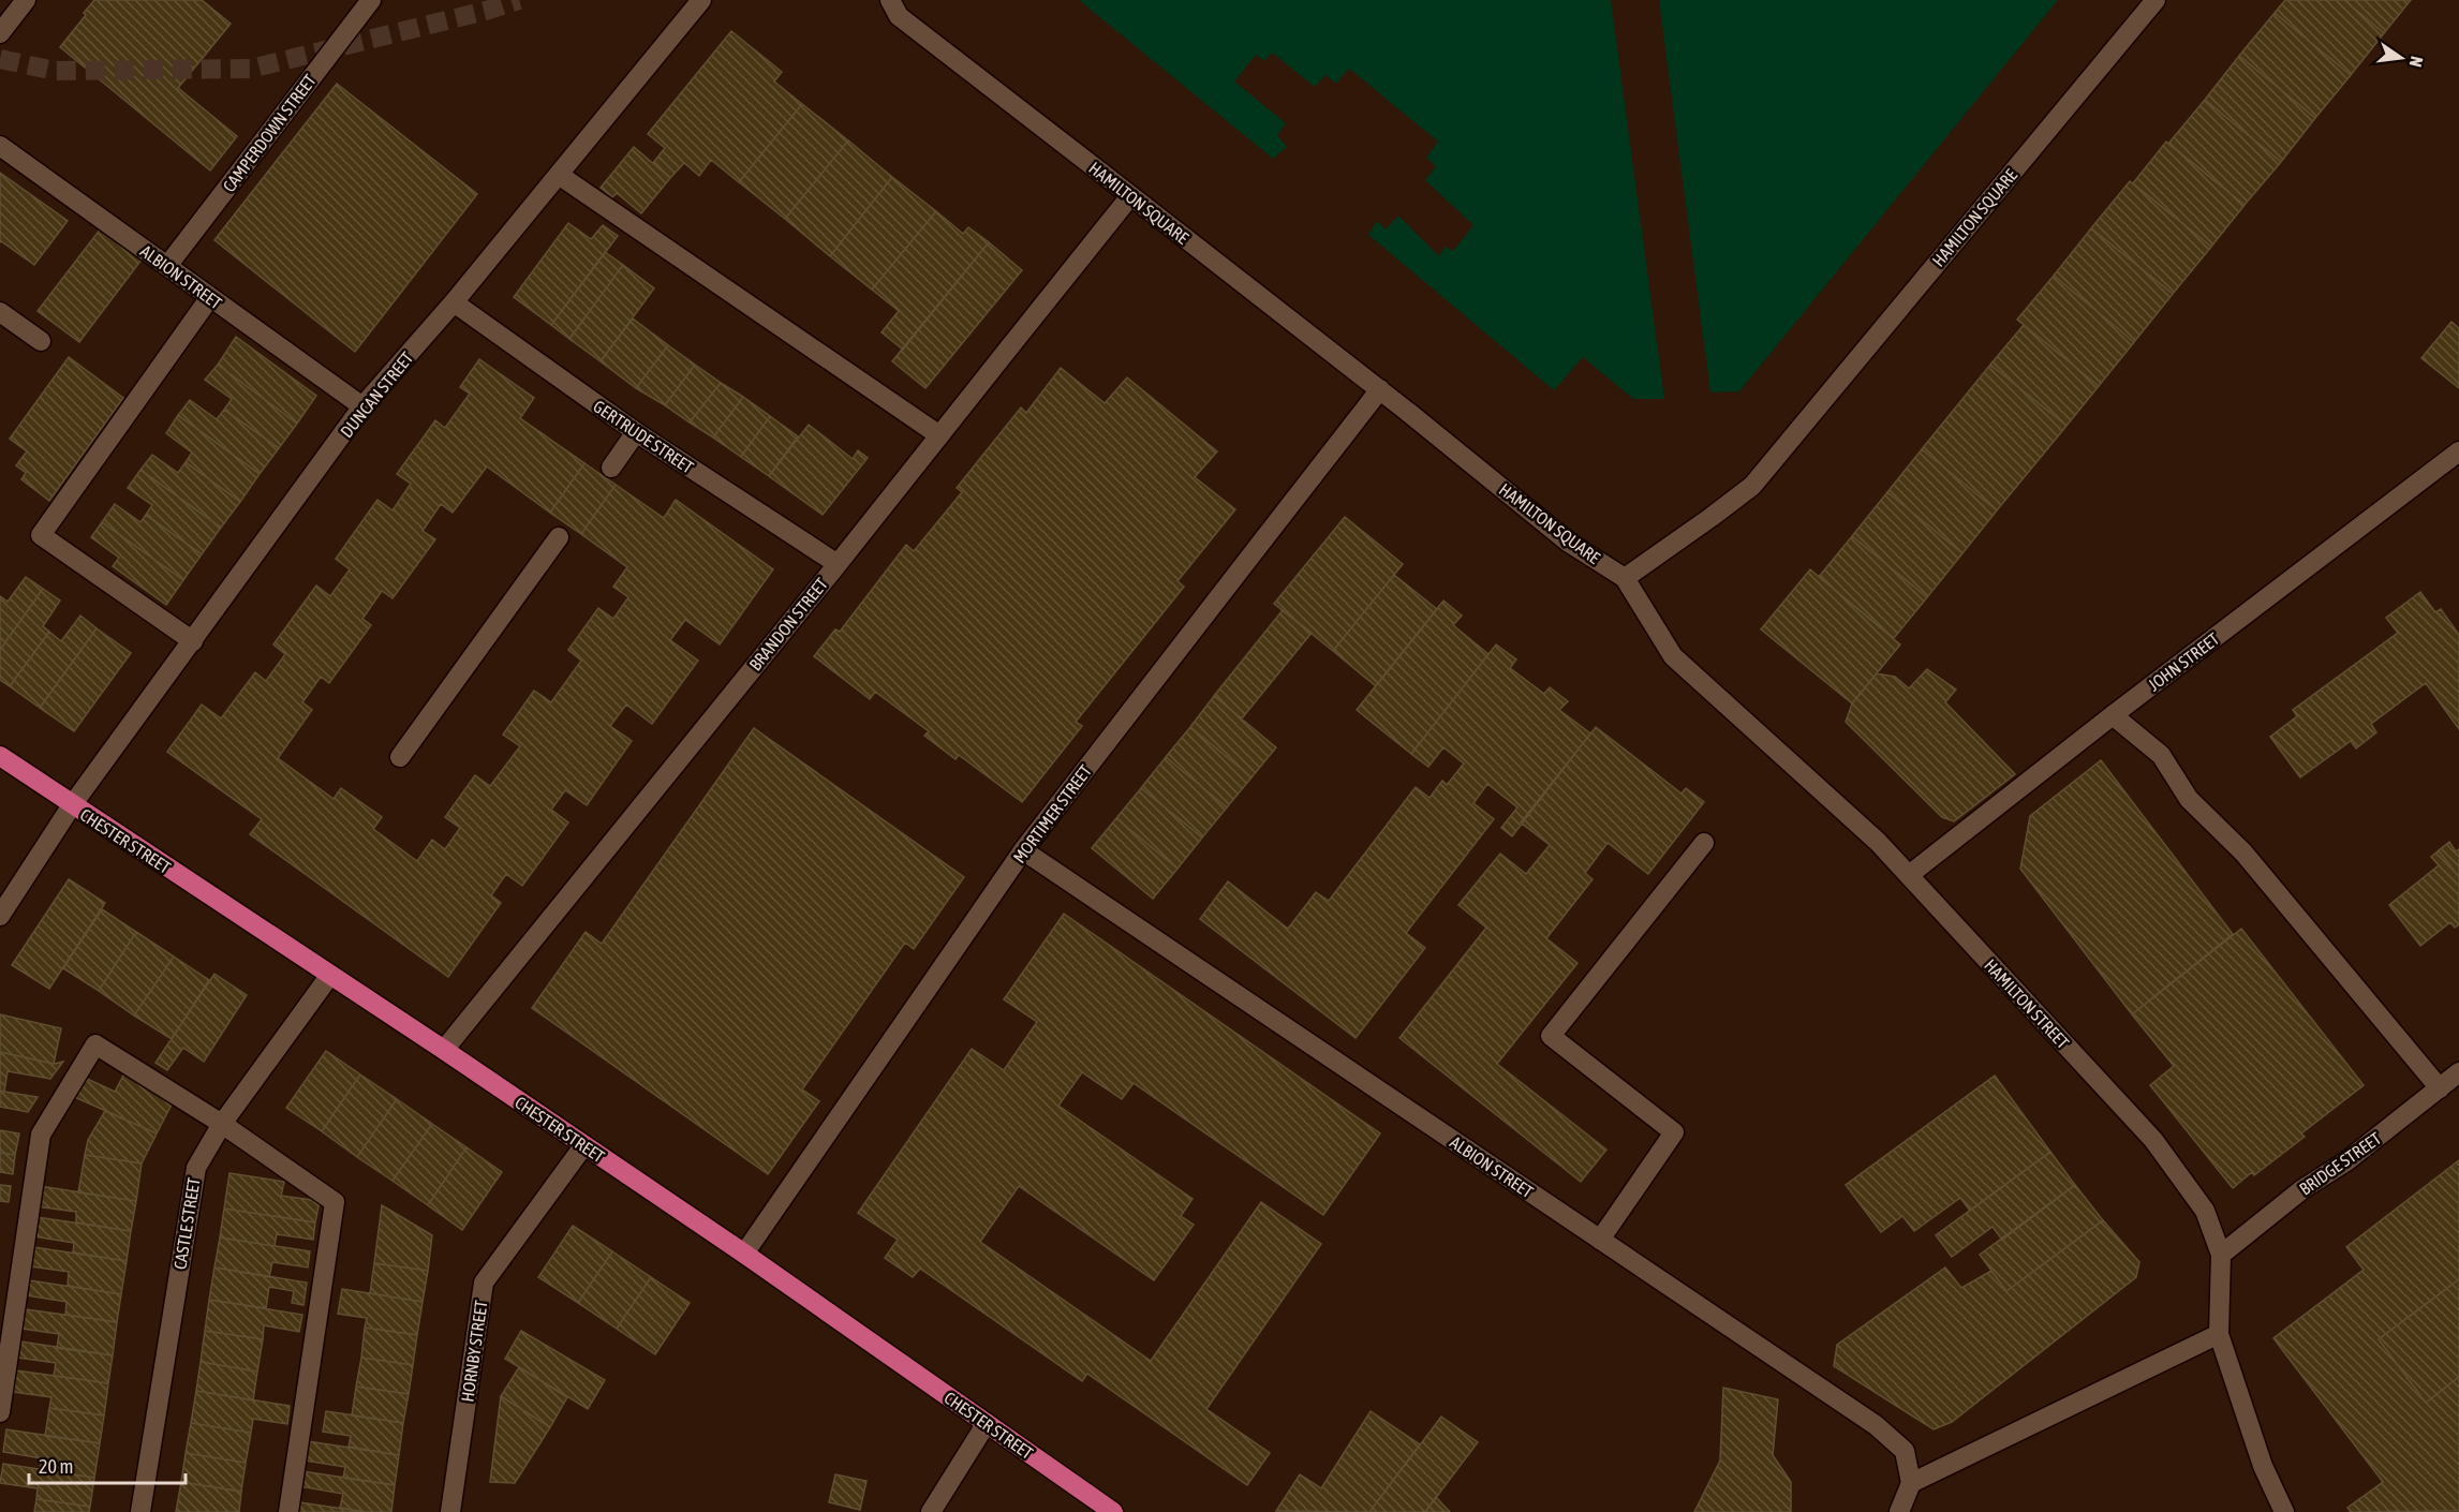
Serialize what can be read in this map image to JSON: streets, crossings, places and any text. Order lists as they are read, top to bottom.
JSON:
{
  "streets": {
    "highway": ["CHESTER STREET"],
    "street": [
      "CAMPERDOWN STREET",
      "HAMILTON SQUARE",
      "ALBION STREET",
      "DUNCAN STREET",
      "GERTRUDE STREET",
      "BRANDON STREET",
      "JOHN STREET",
      "MORTIMER STREET",
      "HAMILTON STREET",
      "BRIDGE STREET",
      "CASTLE STREET",
      "HORNBY STREET"
    ]
  },
  "crossings": [
    ["CAMPERDOWN STREET", "ALBION STREET"],
    ["HAMILTON SQUARE", "BRANDON STREET"],
    ["HAMILTON SQUARE", "MORTIMER STREET"],
    ["HAMILTON SQUARE", "HAMILTON STREET"],
    ["ALBION STREET", "DUNCAN STREET"],
    ["ALBION STREET", "MORTIMER STREET"],
    ["DUNCAN STREET", "GERTRUDE STREET"],
    ["DUNCAN STREET", "CHESTER STREET"],
    ["GERTRUDE STREET", "BRANDON STREET"],
    ["BRANDON STREET", "CHESTER STREET"],
    ["JOHN STREET", "HAMILTON STREET"],
    ["MORTIMER STREET", "CHESTER STREET"],
    ["CHESTER STREET", "CASTLE STREET"],
    ["CHESTER STREET", "HORNBY STREET"],
    ["HAMILTON STREET", "BRIDGE STREET"]
  ],
  "scale_bar": "20 m",
  "north": "right"
}
